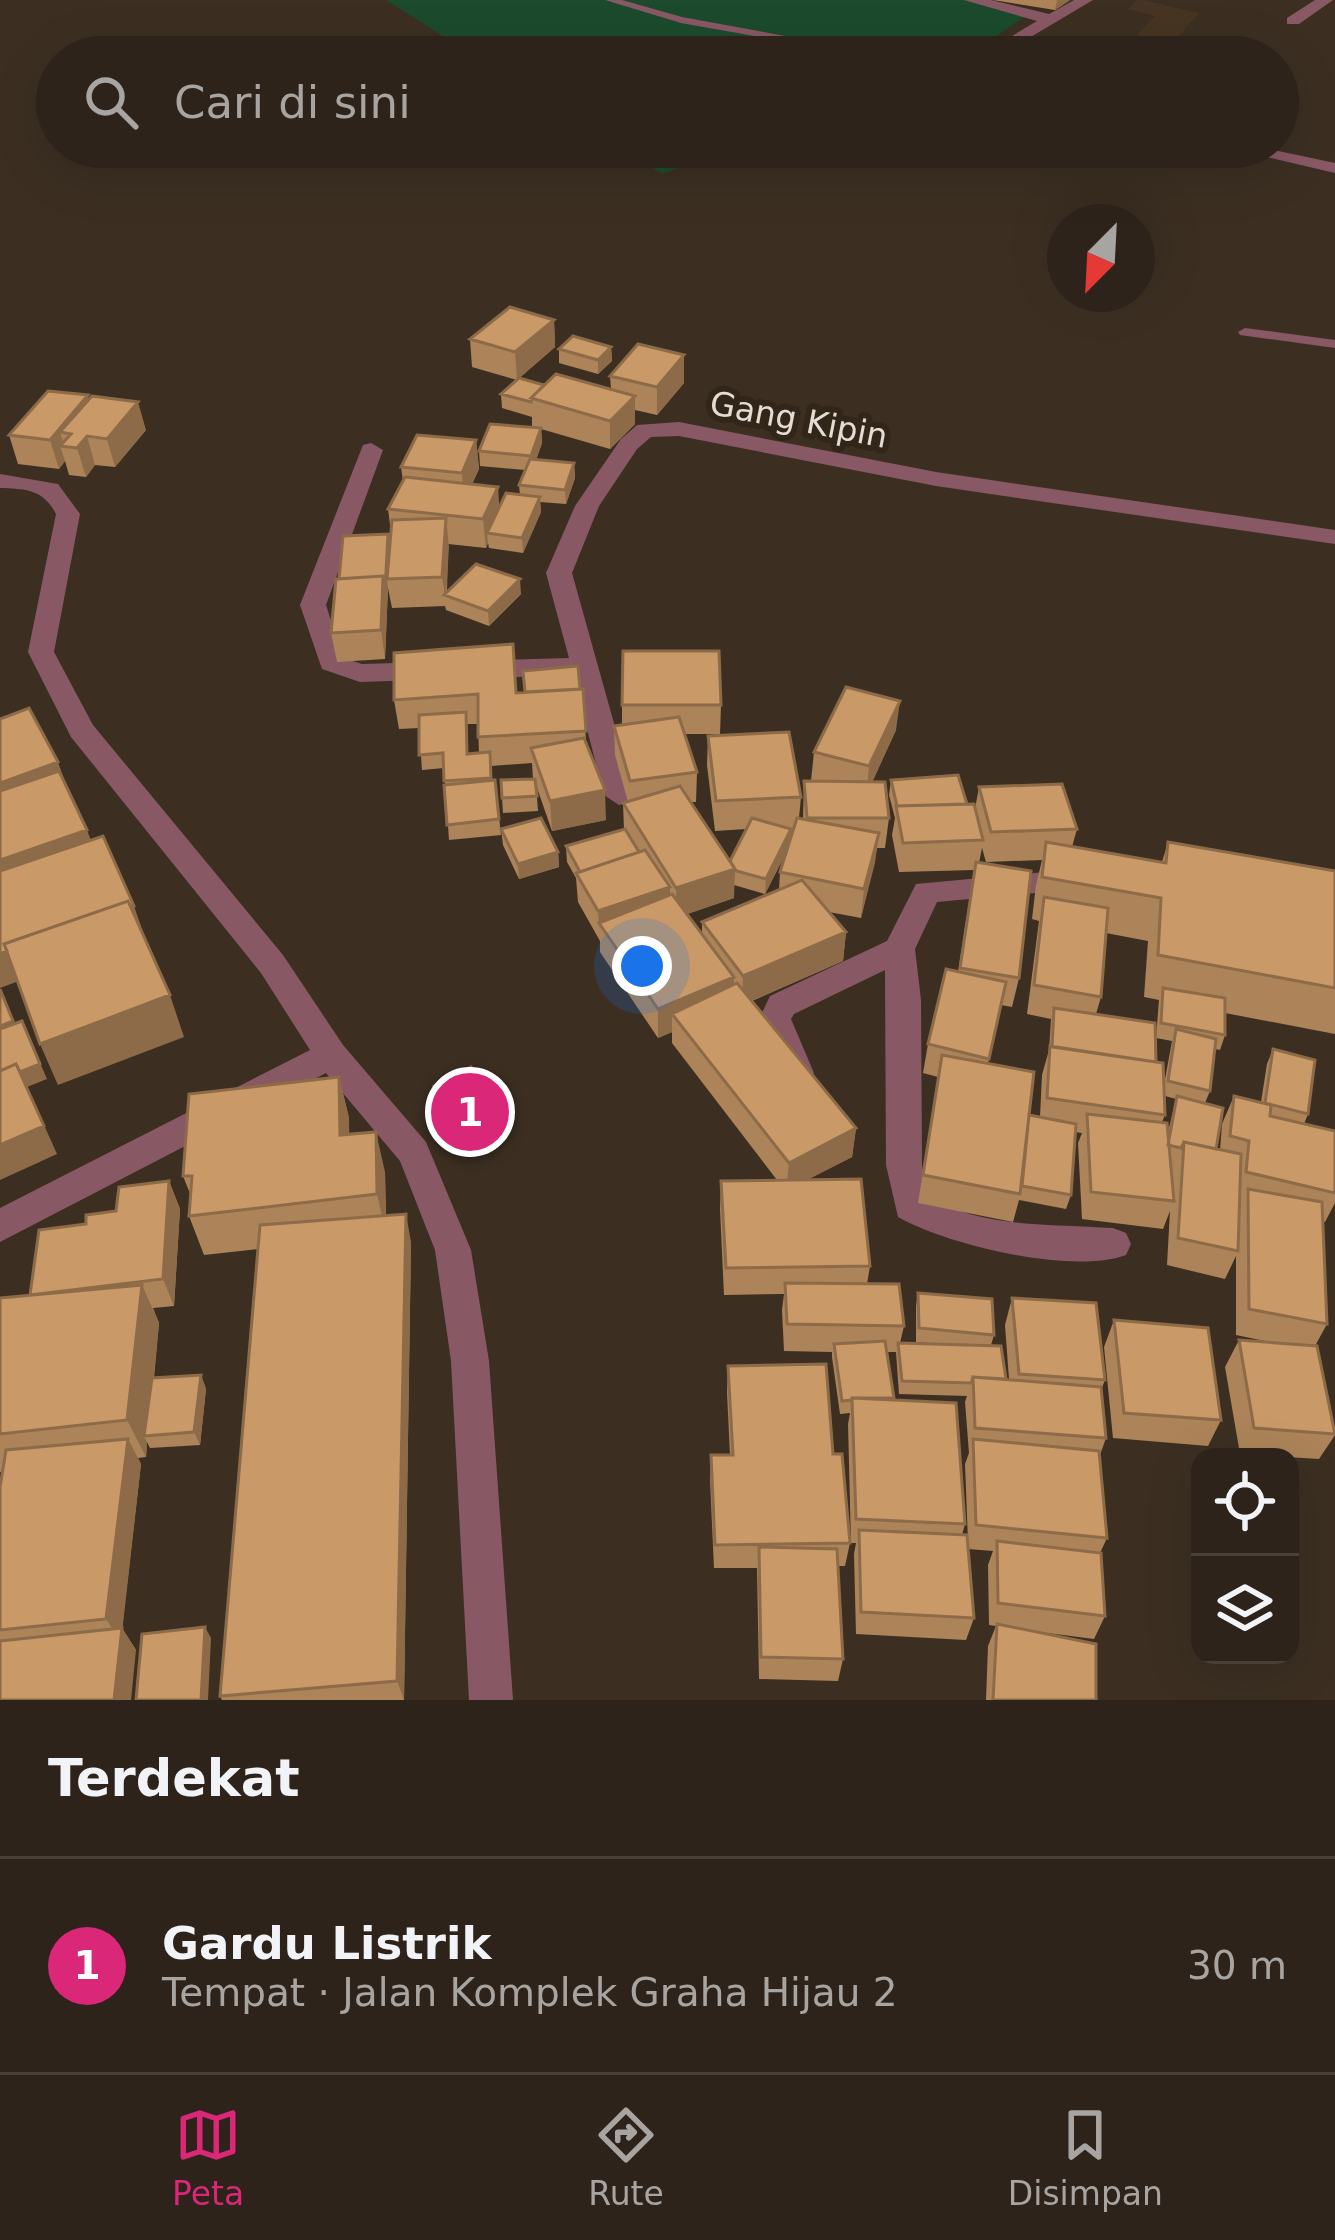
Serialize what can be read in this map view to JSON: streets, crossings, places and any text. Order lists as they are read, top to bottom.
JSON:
{
  "streets": {
    "street": ["Gang Kipin"]
  },
  "north": "bottom left",
  "page": {
    "search": "Cari di sini",
    "pins": "1",
    "heading": "Terdekat",
    "list": [
      {
        "mark": "1",
        "name": "Gardu Listrik",
        "note": "Tempat · Jalan Komplek Graha Hijau 2",
        "value": "30 m"
      }
    ],
    "nav": ["Peta", "Rute", "Disimpan"]
  }
}
